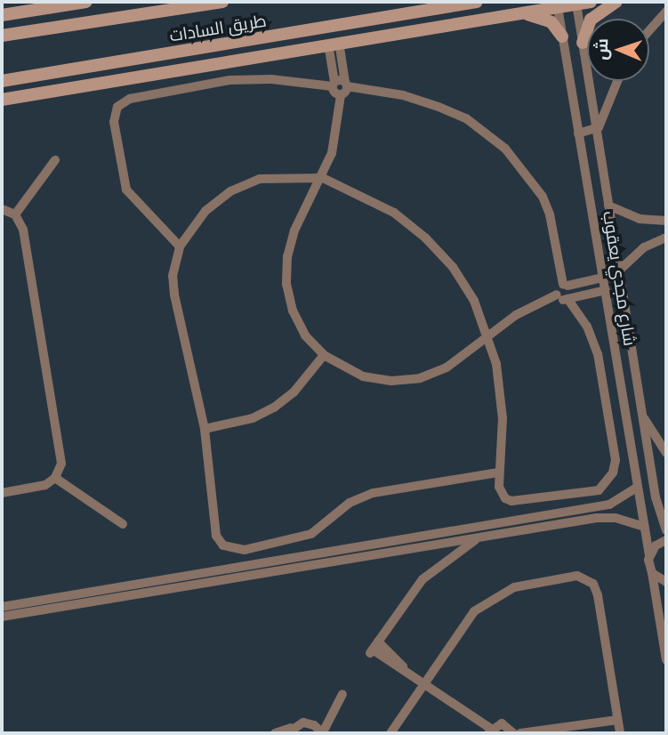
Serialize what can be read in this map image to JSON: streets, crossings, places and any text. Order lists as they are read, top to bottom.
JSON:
{
  "streets": {
    "street": ["طريق السادات", "شارع مجدي يعقوب"]
  },
  "north": "left"
}
